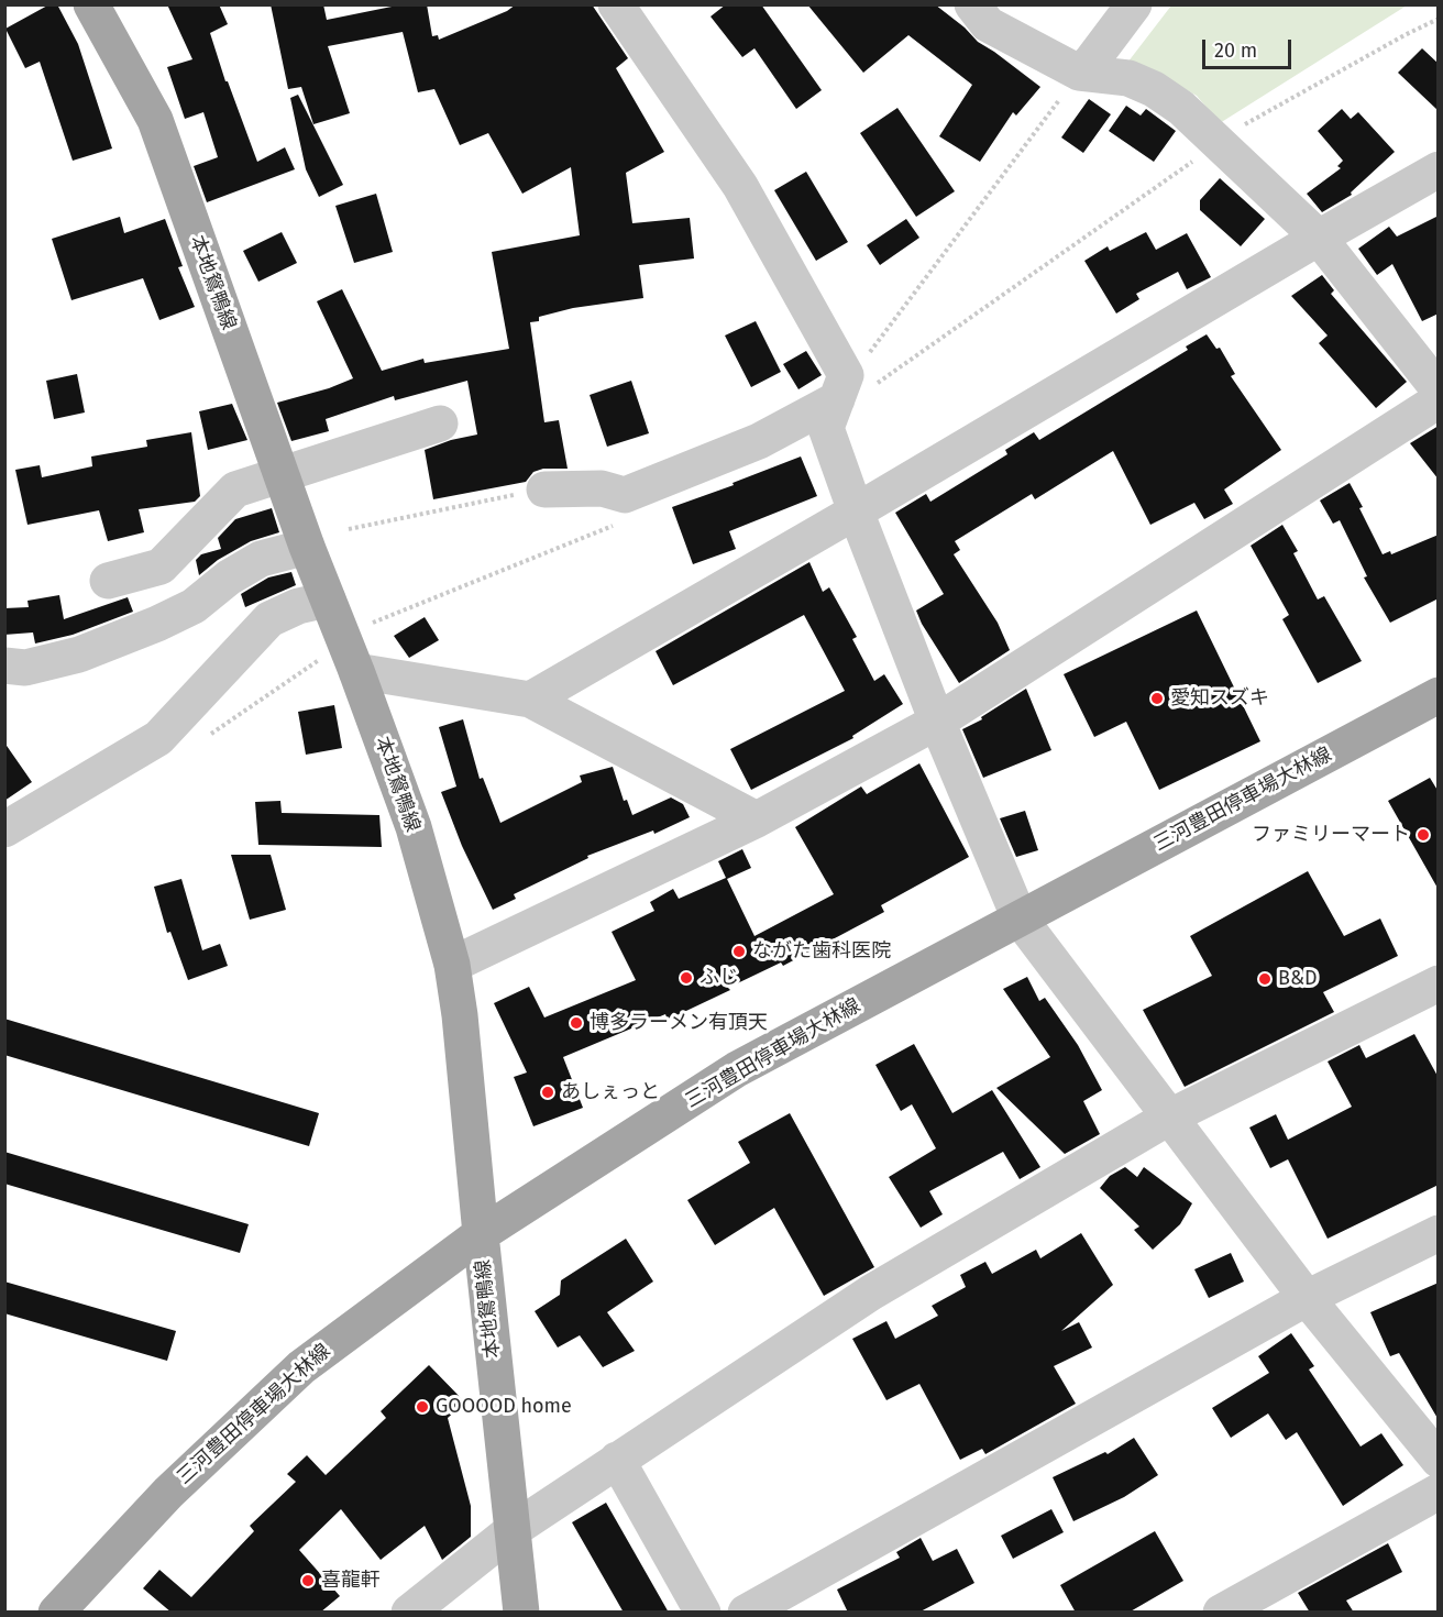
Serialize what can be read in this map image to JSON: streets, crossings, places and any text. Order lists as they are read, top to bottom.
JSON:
{
  "streets": {
    "main road": ["本地鴛鴨線", "三河豊田停車場大林線"]
  },
  "crossings": [
    ["本地鴛鴨線", "三河豊田停車場大林線"]
  ],
  "places": [
    "愛知スズキ",
    "ファミリーマート",
    "ながた歯科医院",
    "ふじ",
    "B&D",
    "博多ラーメン有頂天",
    "あしぇっと",
    "GOOOOD home",
    "喜龍軒"
  ],
  "scale_bar": "20 m"
}
